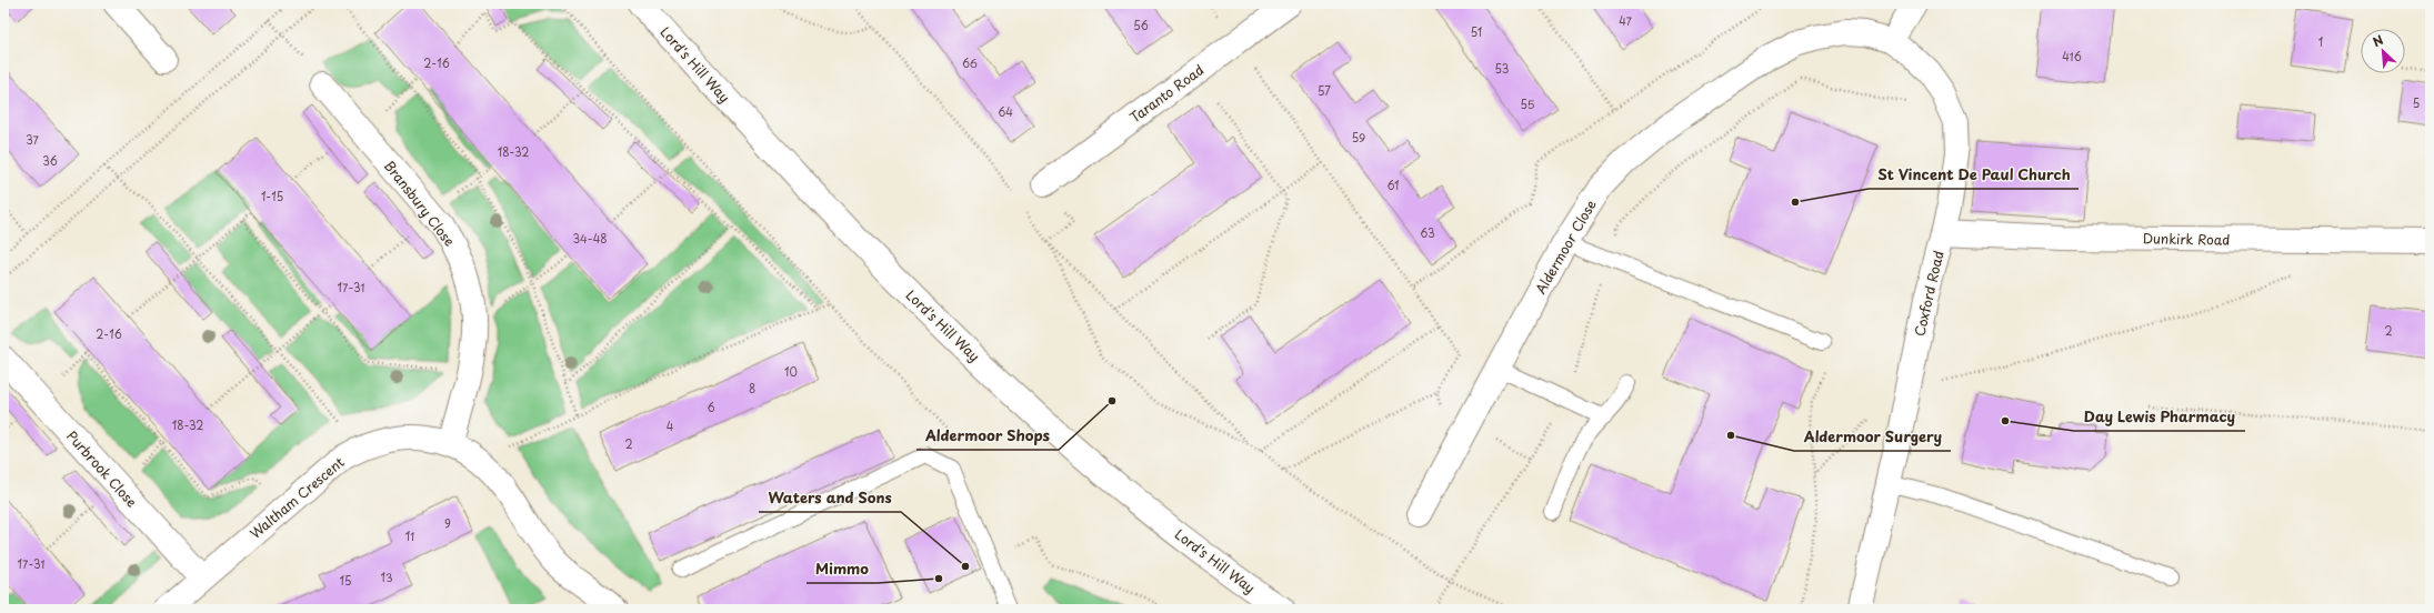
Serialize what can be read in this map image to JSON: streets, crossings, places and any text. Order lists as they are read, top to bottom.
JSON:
{
  "streets": {
    "street": [
      "Lord's Hill Way",
      "Taranto Road",
      "Bransbury Close",
      "Dunkirk Road",
      "Aldermoor Close",
      "Coxford Road",
      "Purbrook Close",
      "Waltham Crescent"
    ]
  },
  "crossings": [
    ["Bransbury Close", "Waltham Crescent"],
    ["Dunkirk Road", "Coxford Road"],
    ["Aldermoor Close", "Coxford Road"],
    ["Purbrook Close", "Waltham Crescent"]
  ],
  "places": [
    "St Vincent De Paul Church",
    "Aldermoor Shops",
    "Day Lewis Pharmacy",
    "Aldermoor Surgery",
    "Waters and Sons",
    "Mimmo"
  ],
  "house_numbers": [
    "47",
    "56",
    "51",
    "1",
    "416",
    "2-16",
    "66",
    "53",
    "57",
    "5",
    "55",
    "64",
    "59",
    "37",
    "18-32",
    "36",
    "61",
    "1-15",
    "63",
    "34-48",
    "17-31",
    "2",
    "2-16",
    "10",
    "8",
    "6",
    "18-32",
    "4",
    "2",
    "9",
    "11",
    "17-31",
    "13",
    "15"
  ],
  "north": "top left"
}
